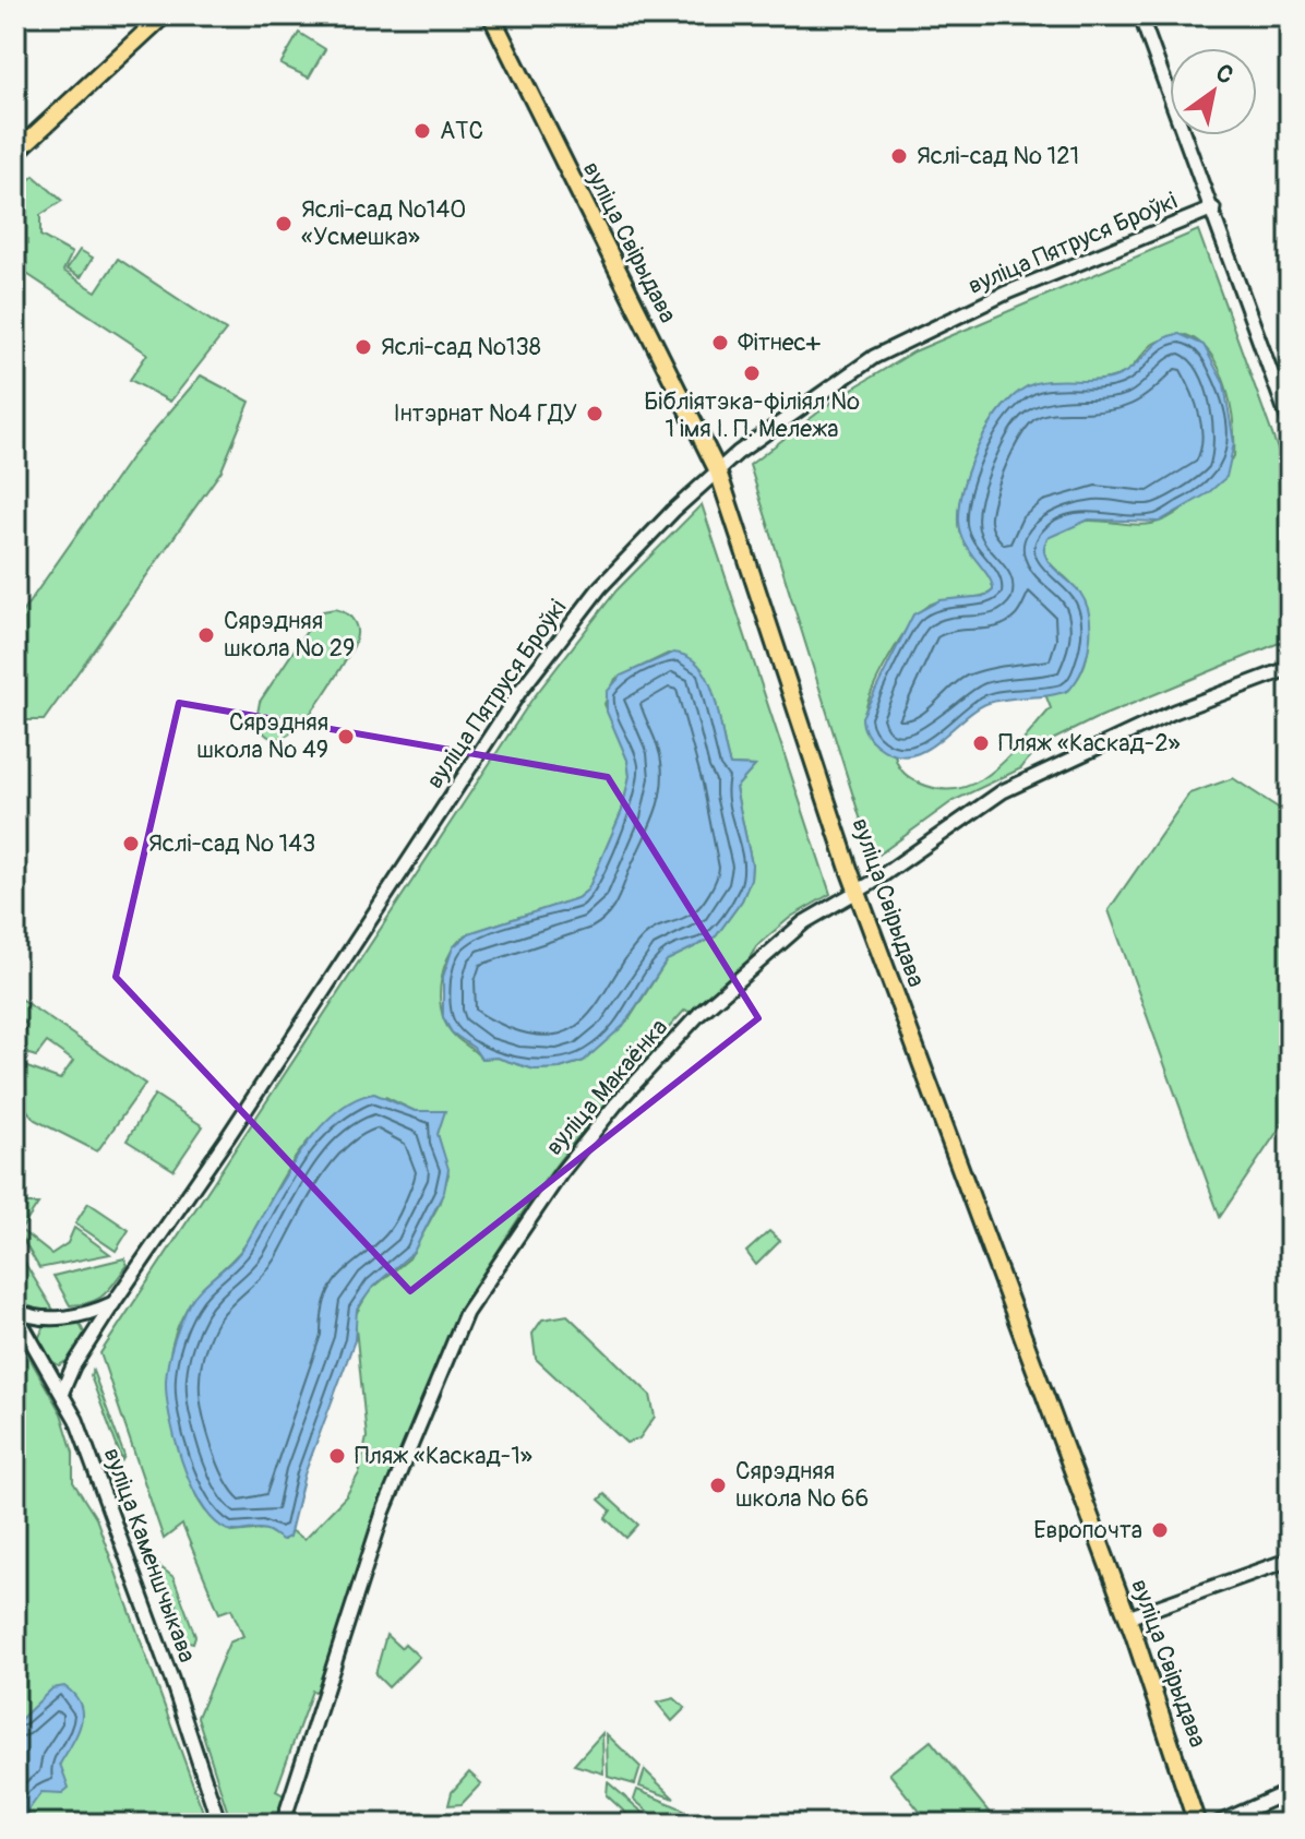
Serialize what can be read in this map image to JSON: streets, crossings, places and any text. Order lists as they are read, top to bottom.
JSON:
{
  "streets": {
    "main road": ["вуліца Свірыдава"],
    "street": ["вуліца Пятруся Броўкі", "вуліца Макаёнка", "вуліца Каменшчыкава"]
  },
  "crossings": [
    ["вуліца Свірыдава", "вуліца Пятруся Броўкі"],
    ["вуліца Свірыдава", "вуліца Макаёнка"],
    ["вуліца Пятруся Броўкі", "вуліца Каменшчыкава"]
  ],
  "places": [
    "АТС",
    "Яслі-сад № 121",
    "Яслі-сад №140 «Усмешка»",
    "Фітнес+",
    "Яслі-сад №138",
    "Бібліятэка-філіял № 1 імя І. П. Мележа",
    "Інтэрнат №4 ГДУ",
    "Сярэдняя школа № 29",
    "Сярэдняя школа № 49",
    "Пляж «Каскад-2»",
    "Яслі-сад № 143",
    "Пляж «Каскад-1»",
    "Сярэдняя школа № 66",
    "Европочта"
  ],
  "north": "top right"
}
